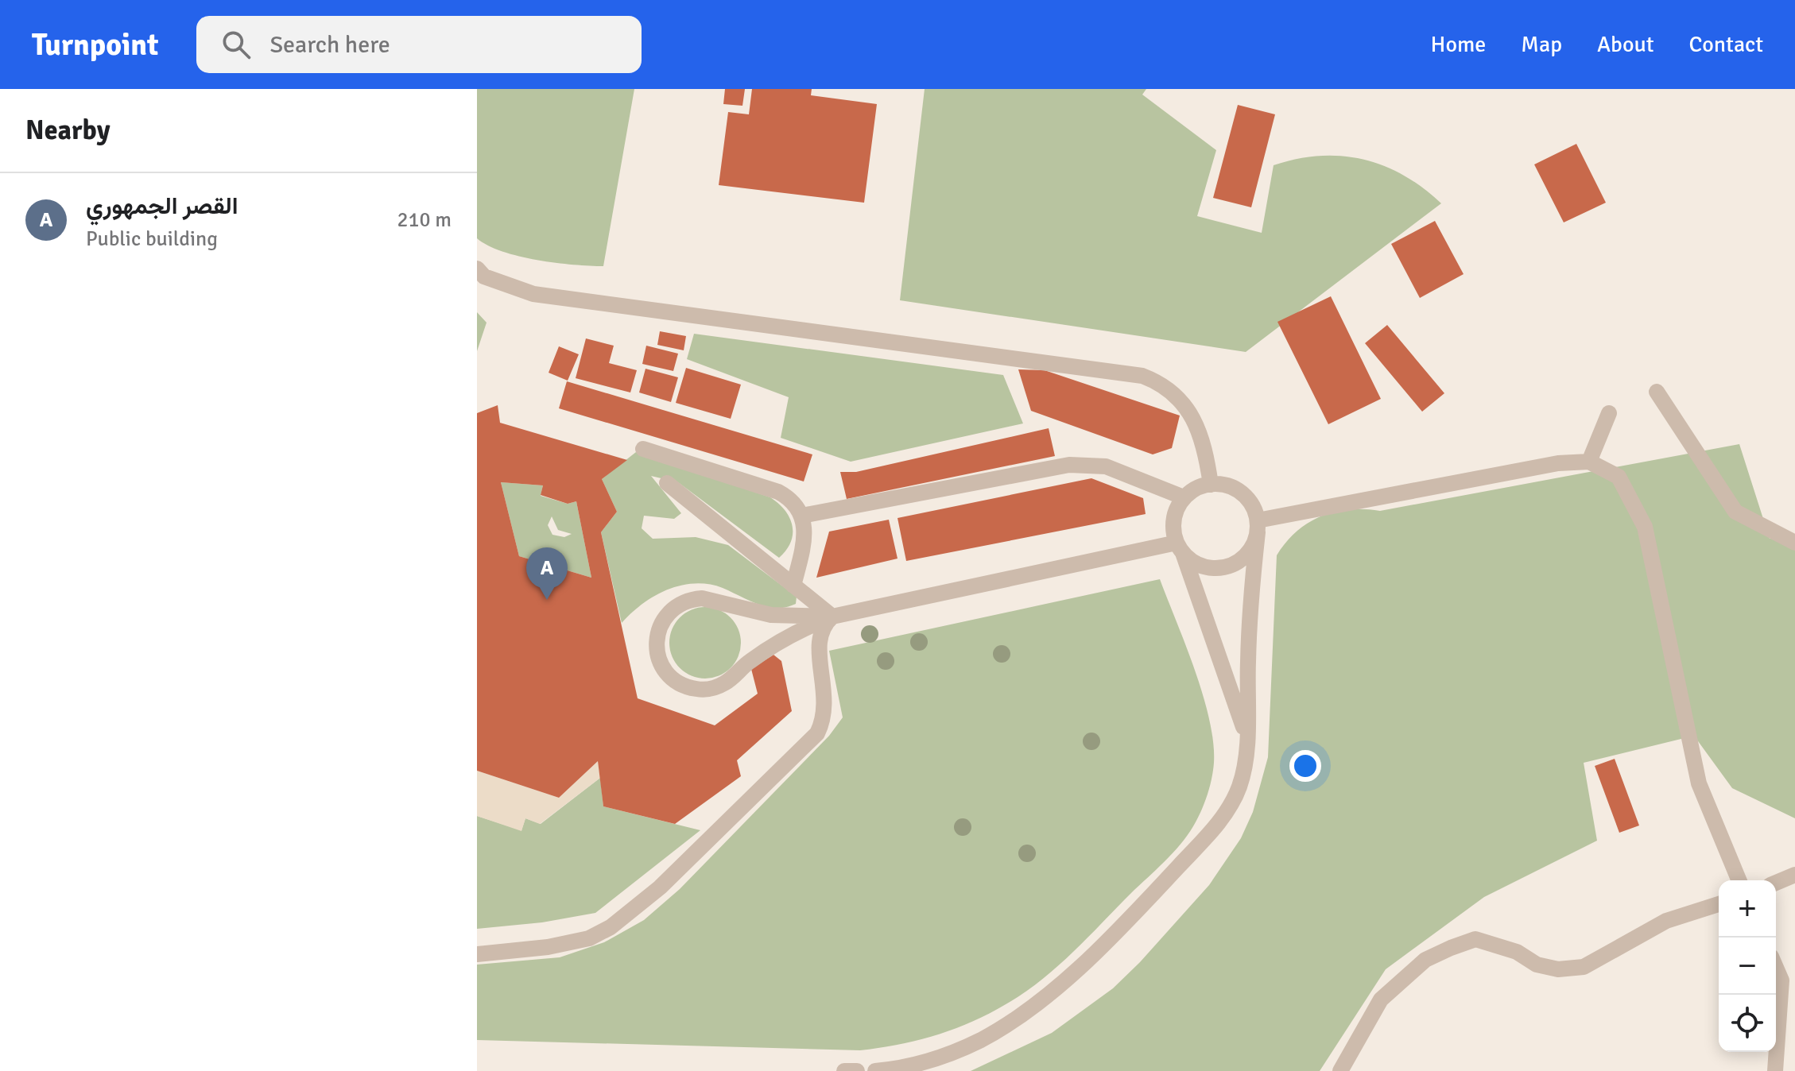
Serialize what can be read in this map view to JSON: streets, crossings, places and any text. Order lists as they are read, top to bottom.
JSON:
{
  "page": {
    "header": "Turnpoint",
    "search": "Search here",
    "nav": [
      "Home",
      "Map",
      "About",
      "Contact"
    ],
    "heading": "Nearby",
    "list": [
      {
        "mark": "A",
        "name": "القصر الجمهوري",
        "note": "Public building",
        "value": "210 m"
      }
    ],
    "pins": "A",
    "map_buttons": ["+", "−"]
  }
}
